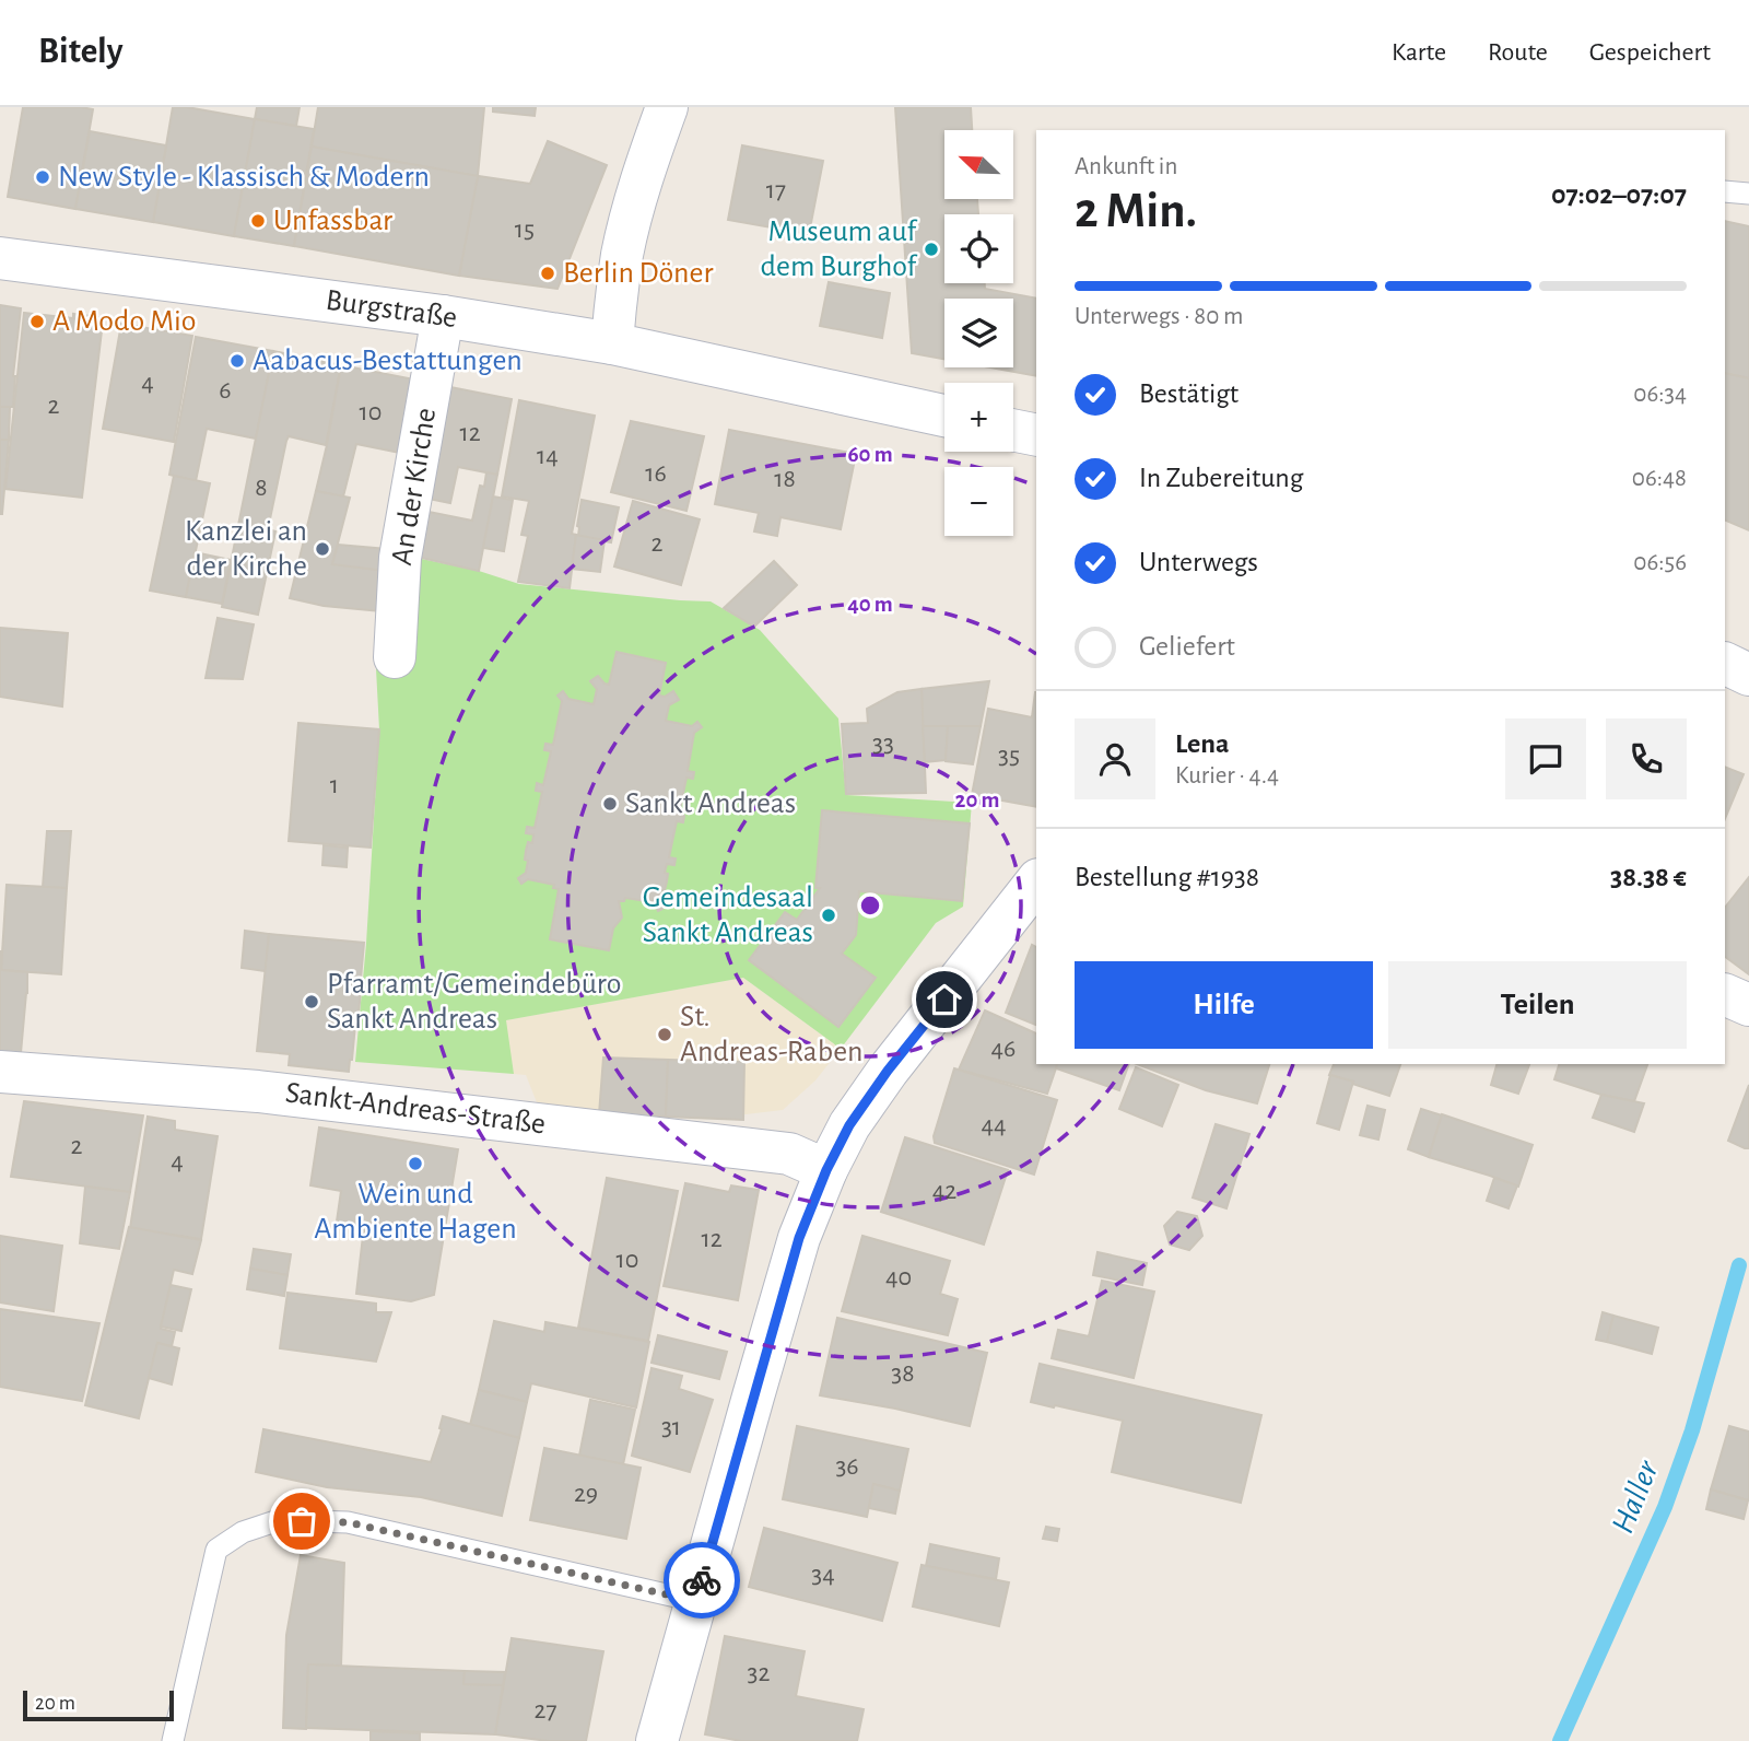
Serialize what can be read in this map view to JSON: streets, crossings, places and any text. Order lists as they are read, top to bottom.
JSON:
{
  "streets": {
    "street": ["Burgstraße", "An der Kirche", "Sankt-Andreas-Straße"]
  },
  "crossings": [
    ["Burgstraße", "An der Kirche"]
  ],
  "water": ["Haller"],
  "places": [
    "New Style - Klassisch & Modern",
    "Unfassbar",
    "Museum auf dem Burghof",
    "Berlin Döner",
    "A Modo Mio",
    "Aabacus-Bestattungen",
    "Kanzlei an der Kirche",
    "Sankt Andreas",
    "Gemeindesaal Sankt Andreas",
    "Pfarramt/Gemeindebüro Sankt Andreas",
    "St. Andreas-Raben",
    "Wein und Ambiente Hagen"
  ],
  "house_numbers": [
    "17",
    "15",
    "4",
    "6",
    "2",
    "10",
    "12",
    "14",
    "16",
    "18",
    "8",
    "2",
    "33",
    "35",
    "1",
    "46",
    "44",
    "2",
    "4",
    "42",
    "12",
    "10",
    "40",
    "38",
    "31",
    "36",
    "29",
    "34",
    "32",
    "27"
  ],
  "scale_bar": "20 m",
  "north": "top left",
  "page": {
    "header": "Bitely",
    "nav": ["Karte", "Route", "Gespeichert"],
    "map_buttons": ["+", "−"],
    "heading": ["2 Min.", "Ankunft in", "07:02–07:07"],
    "panel": [
      "Lena",
      "Kurier · 4.4",
      "Bestellung #1938",
      "38.38 €"
    ],
    "bar": "Unterwegs · 80 m",
    "list": [
      ["Bestätigt", "06:34"],
      ["In Zubereitung", "06:48"],
      ["Unterwegs", "06:56"],
      "Geliefert"
    ],
    "buttons": ["Hilfe", "Teilen"],
    "scale": "20 m"
  },
  "rings": ["60 m", "40 m", "20 m"]
}
